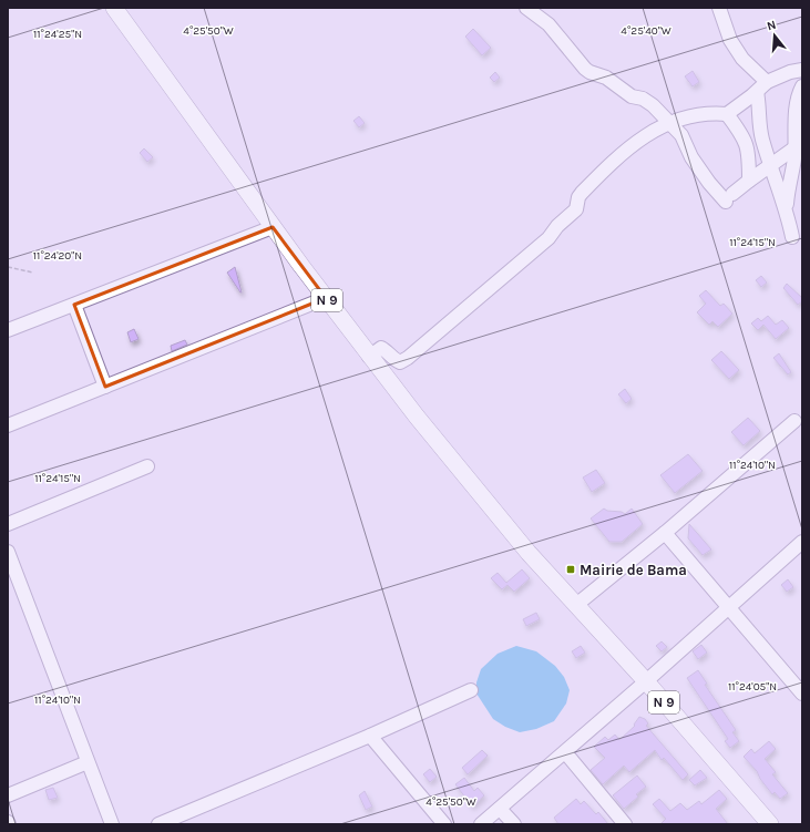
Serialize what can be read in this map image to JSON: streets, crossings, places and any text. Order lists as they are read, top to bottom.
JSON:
{
  "streets": {
    "main road": ["N 9"]
  },
  "places": {
    "transit": ["Mairie de Bama"]
  },
  "north": "top",
  "coordinates": [
    "4°25'50\"W",
    "4°25'40\"W",
    "11°24'25\"N",
    "11°24'15\"N",
    "11°24'20\"N",
    "11°24'10\"N",
    "11°24'05\"N"
  ]
}
